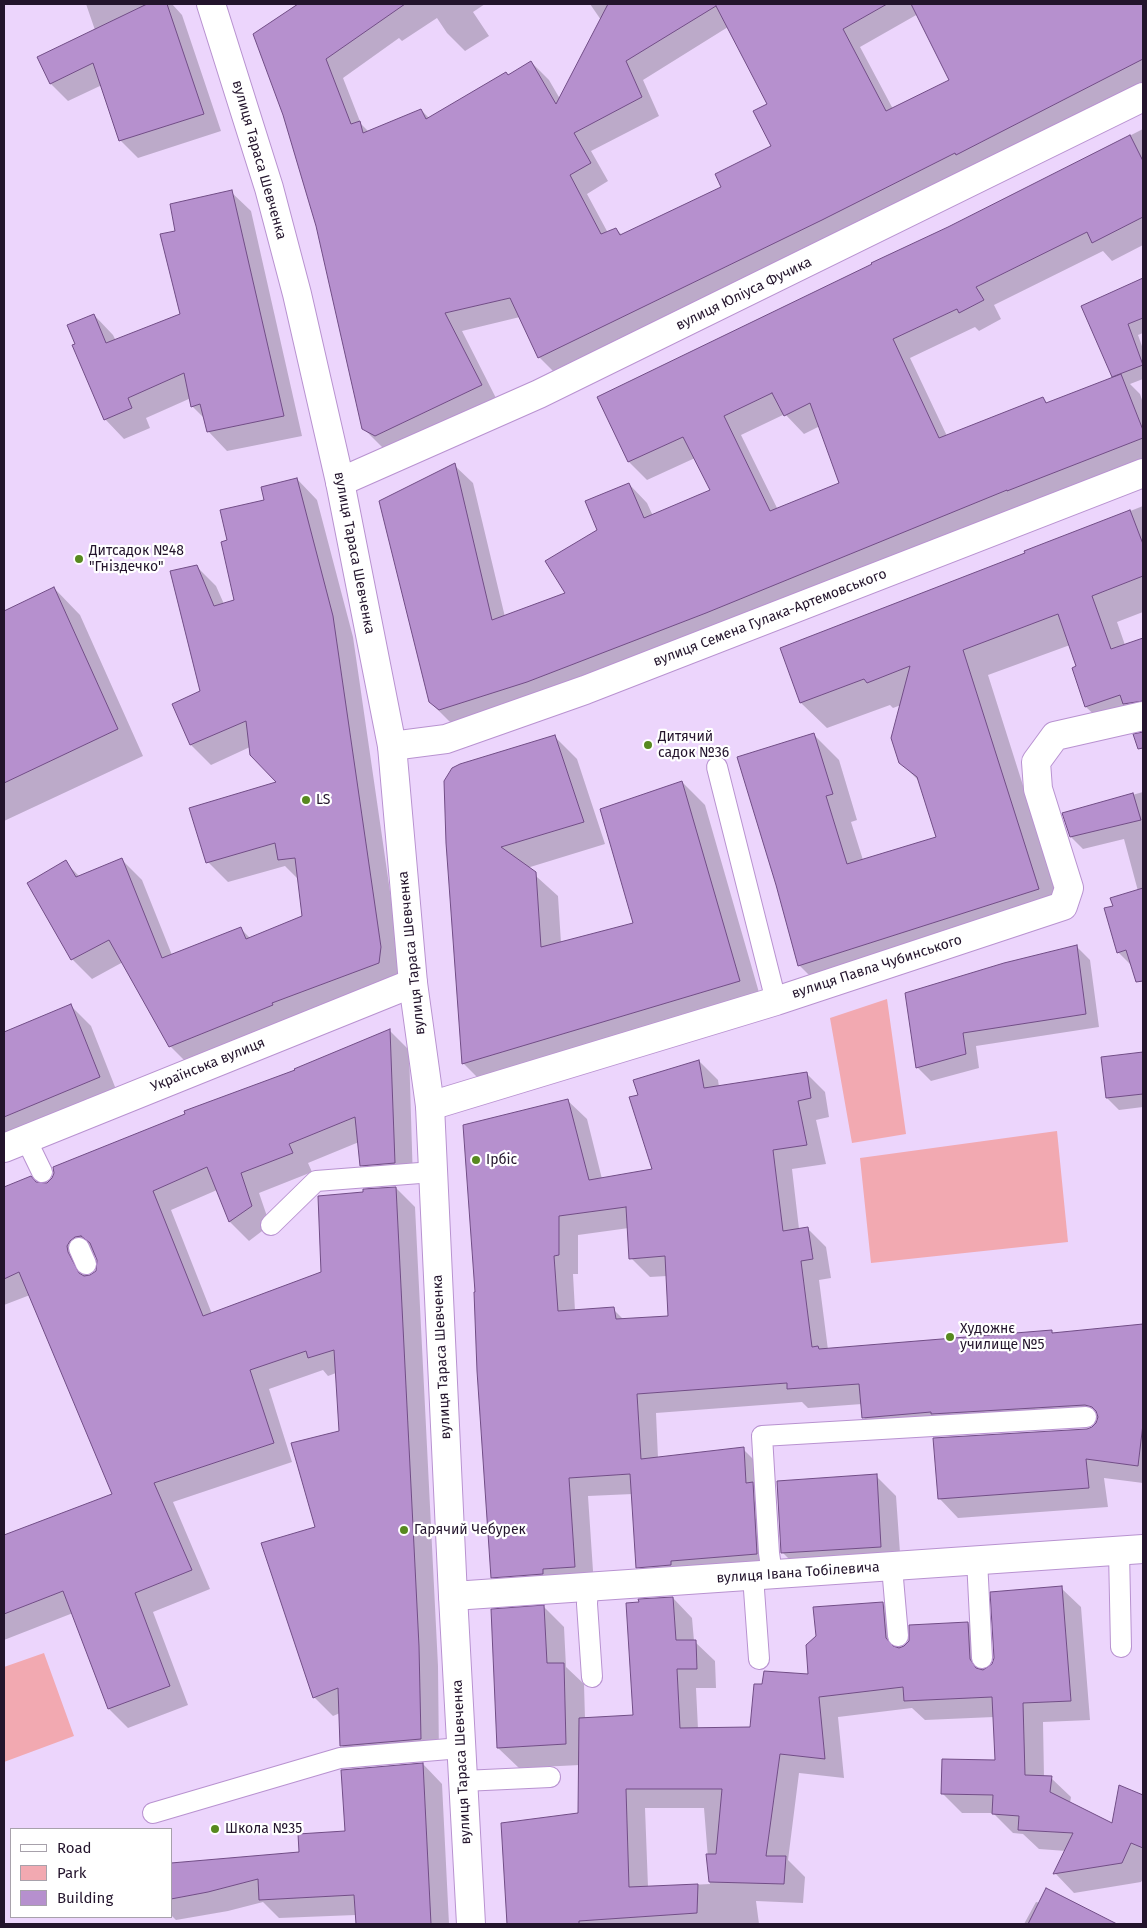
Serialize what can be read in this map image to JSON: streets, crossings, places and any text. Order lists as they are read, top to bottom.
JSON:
{
  "streets": {
    "street": [
      "вулиця Тараса Шевченка",
      "вулиця Юліуса Фучика",
      "вулиця Семена Гулака-Артемовського",
      "вулиця Павла Чубинського",
      "Українська вулиця",
      "вулиця Івана Тобілевича"
    ]
  },
  "crossings": [
    ["вулиця Тараса Шевченка", "вулиця Юліуса Фучика"],
    ["вулиця Тараса Шевченка", "вулиця Семена Гулака-Артемовського"],
    ["вулиця Тараса Шевченка", "вулиця Павла Чубинського"],
    ["вулиця Тараса Шевченка", "Українська вулиця"],
    ["вулиця Тараса Шевченка", "вулиця Івана Тобілевича"]
  ],
  "places": [
    "Дитсадок №48 \"Гніздечко\"",
    "Дитячий садок №36",
    "LS",
    "Ірбіс",
    "Художнє училище №5",
    "Гарячий Чебурек",
    "Школа №35"
  ],
  "legend": ["Road", "Park", "Building"]
}
